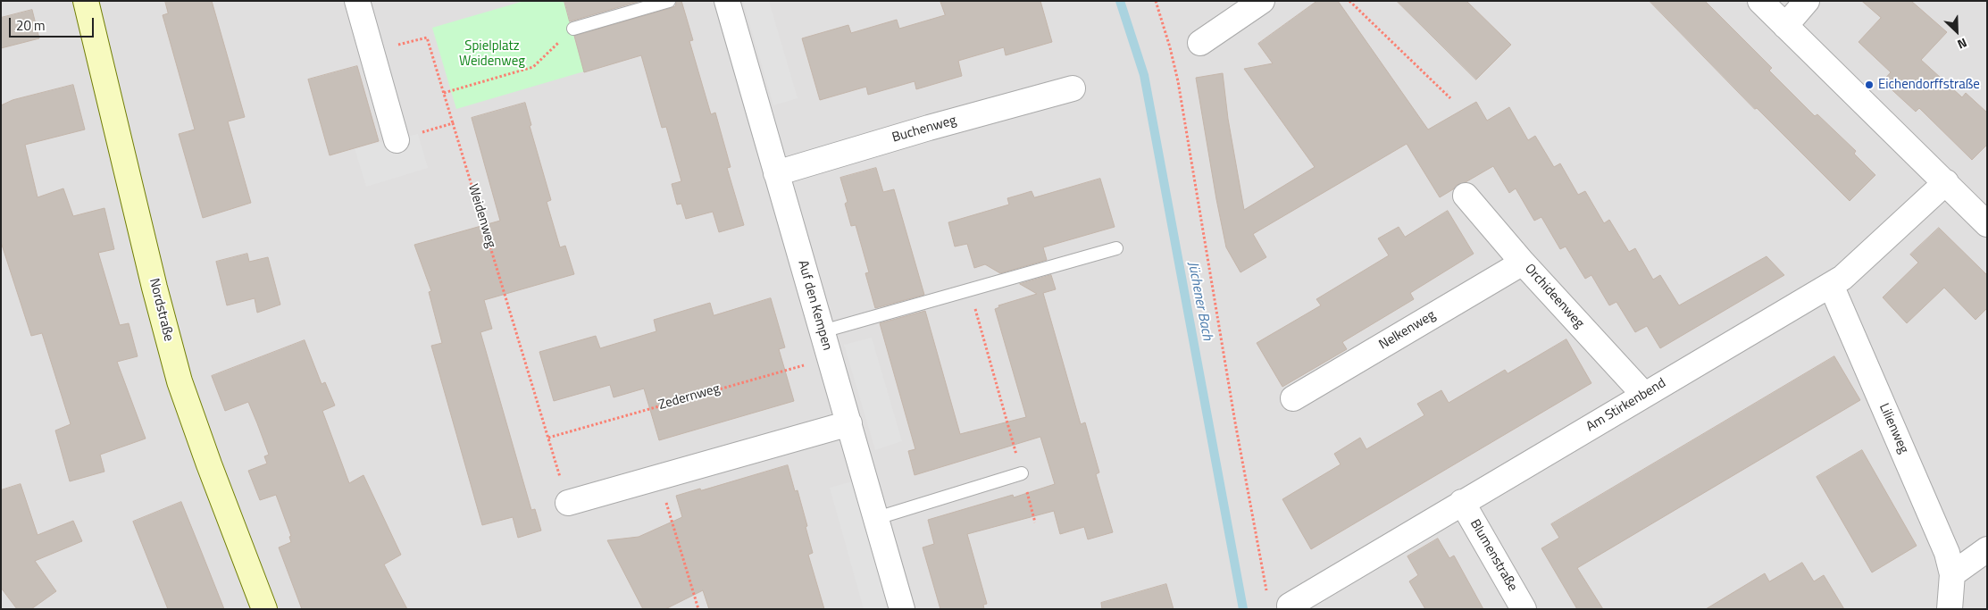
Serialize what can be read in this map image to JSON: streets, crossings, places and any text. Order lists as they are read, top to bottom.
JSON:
{
  "streets": {
    "street": [
      "Buchenweg",
      "Orchideenweg",
      "Auf den Kempen",
      "Nordstraße",
      "Nelkenweg",
      "Am Stirkenbend",
      "Lilienweg",
      "Blumenstraße"
    ],
    "path": ["Weidenweg", "Zedernweg"]
  },
  "crossings": [
    ["Buchenweg", "Auf den Kempen"],
    ["Weidenweg", "Zedernweg"],
    ["Orchideenweg", "Nelkenweg"],
    ["Orchideenweg", "Am Stirkenbend"],
    ["Auf den Kempen", "Zedernweg"],
    ["Am Stirkenbend", "Lilienweg"],
    ["Am Stirkenbend", "Blumenstraße"]
  ],
  "water": ["Jüchener Bach"],
  "parks": ["Spielplatz Weidenweg"],
  "places": ["Eichendorffstraße"],
  "scale_bar": "20 m",
  "north": "bottom right"
}
